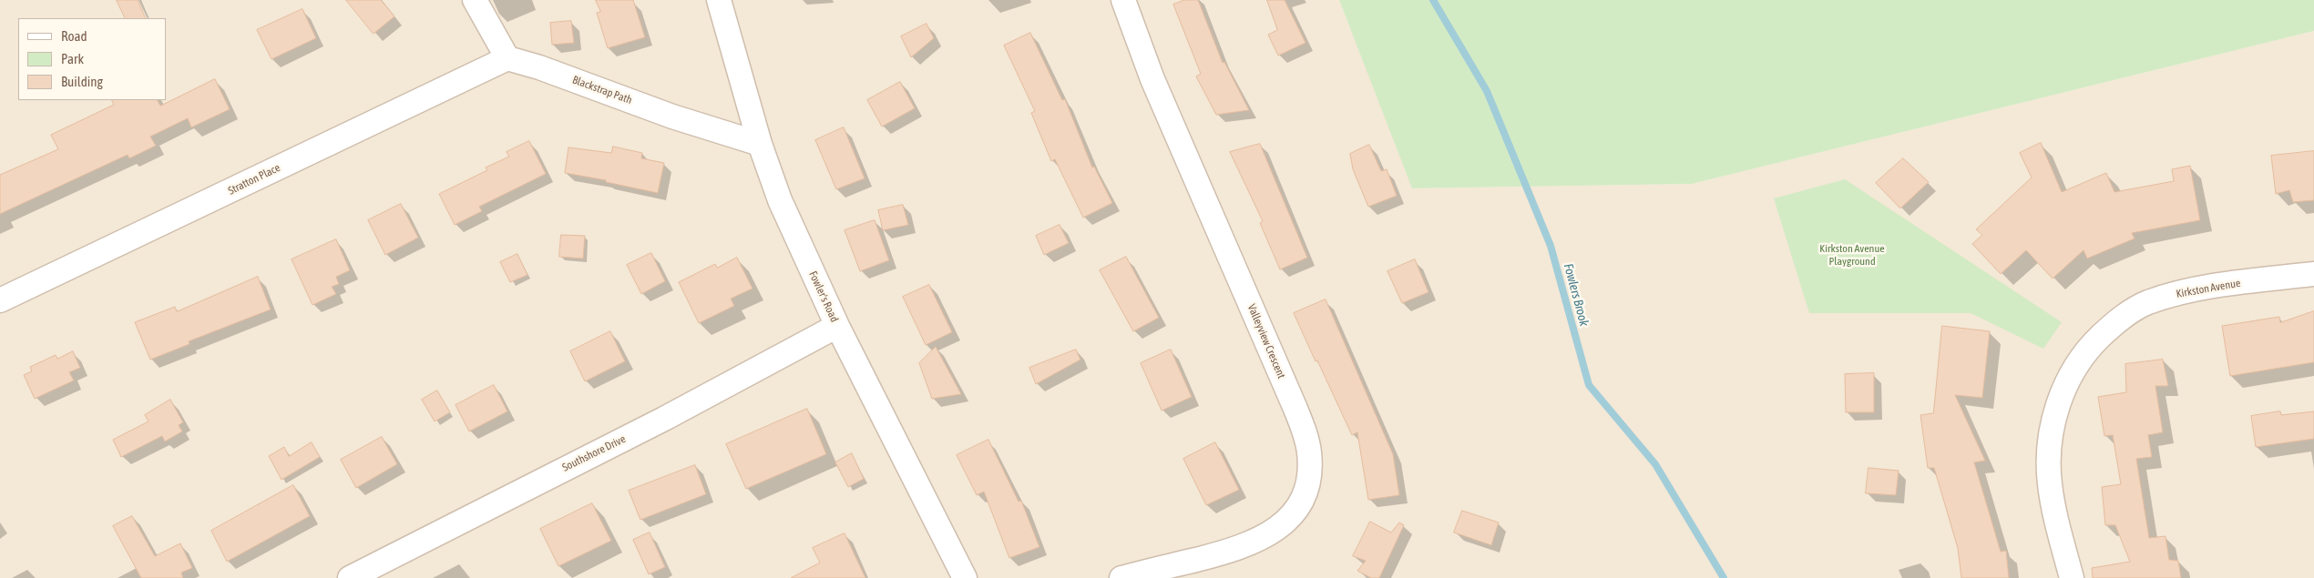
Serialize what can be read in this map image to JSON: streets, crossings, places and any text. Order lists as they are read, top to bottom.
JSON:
{
  "streets": {
    "street": [
      "Blackstrap Path",
      "Stratton Place",
      "Kirkston Avenue",
      "Fowler's Road",
      "Valleyview Crescent",
      "Southshore Drive"
    ]
  },
  "crossings": [
    ["Blackstrap Path", "Stratton Place"],
    ["Blackstrap Path", "Fowler's Road"],
    ["Fowler's Road", "Southshore Drive"]
  ],
  "water": ["Fowlers Brook"],
  "parks": ["Kirkston Avenue Playground"],
  "legend": ["Road", "Park", "Building"]
}
